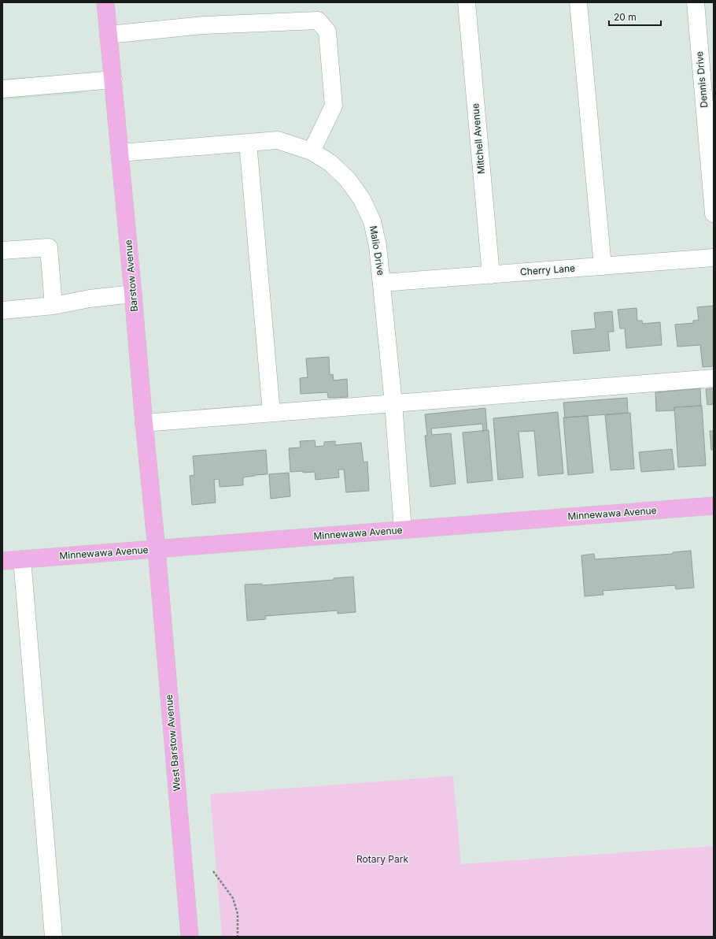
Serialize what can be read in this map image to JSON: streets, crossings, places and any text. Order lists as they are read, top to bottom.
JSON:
{
  "streets": {
    "main road": ["Barstow Avenue", "Minnewawa Avenue", "West Barstow Avenue"],
    "street": [
      "Dennis Drive",
      "Mitchell Avenue",
      "Malio Drive",
      "Cherry Lane"
    ]
  },
  "crossings": [
    ["Mitchell Avenue", "Cherry Lane"],
    ["Malio Drive", "Cherry Lane"],
    ["Malio Drive", "Barstow Avenue"],
    ["Malio Drive", "Minnewawa Avenue"],
    ["Barstow Avenue", "Minnewawa Avenue"],
    ["Barstow Avenue", "West Barstow Avenue"],
    ["Minnewawa Avenue", "West Barstow Avenue"]
  ],
  "parks": ["Rotary Park"],
  "scale_bar": "20 m"
}
